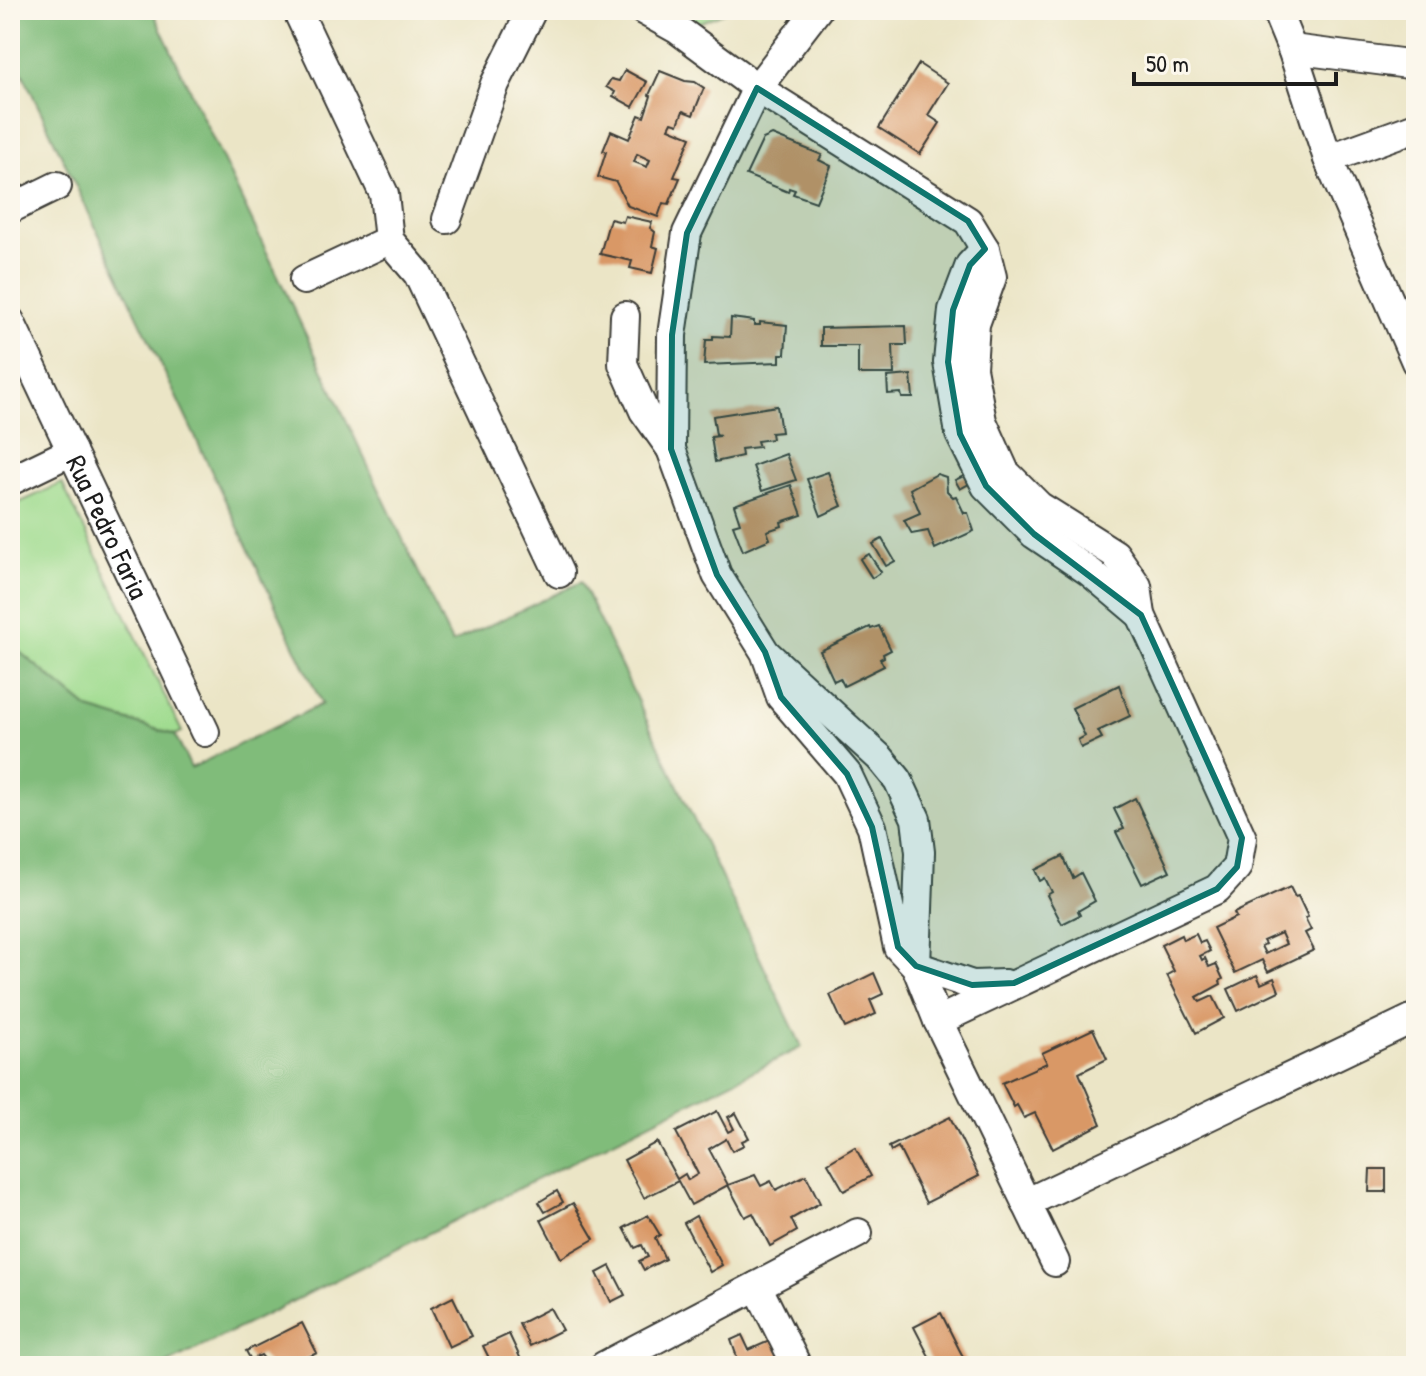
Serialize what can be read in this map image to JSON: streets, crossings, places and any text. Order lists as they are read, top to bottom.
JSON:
{
  "streets": {
    "street": ["Rua Pedro Faria"]
  },
  "scale_bar": "50 m"
}
